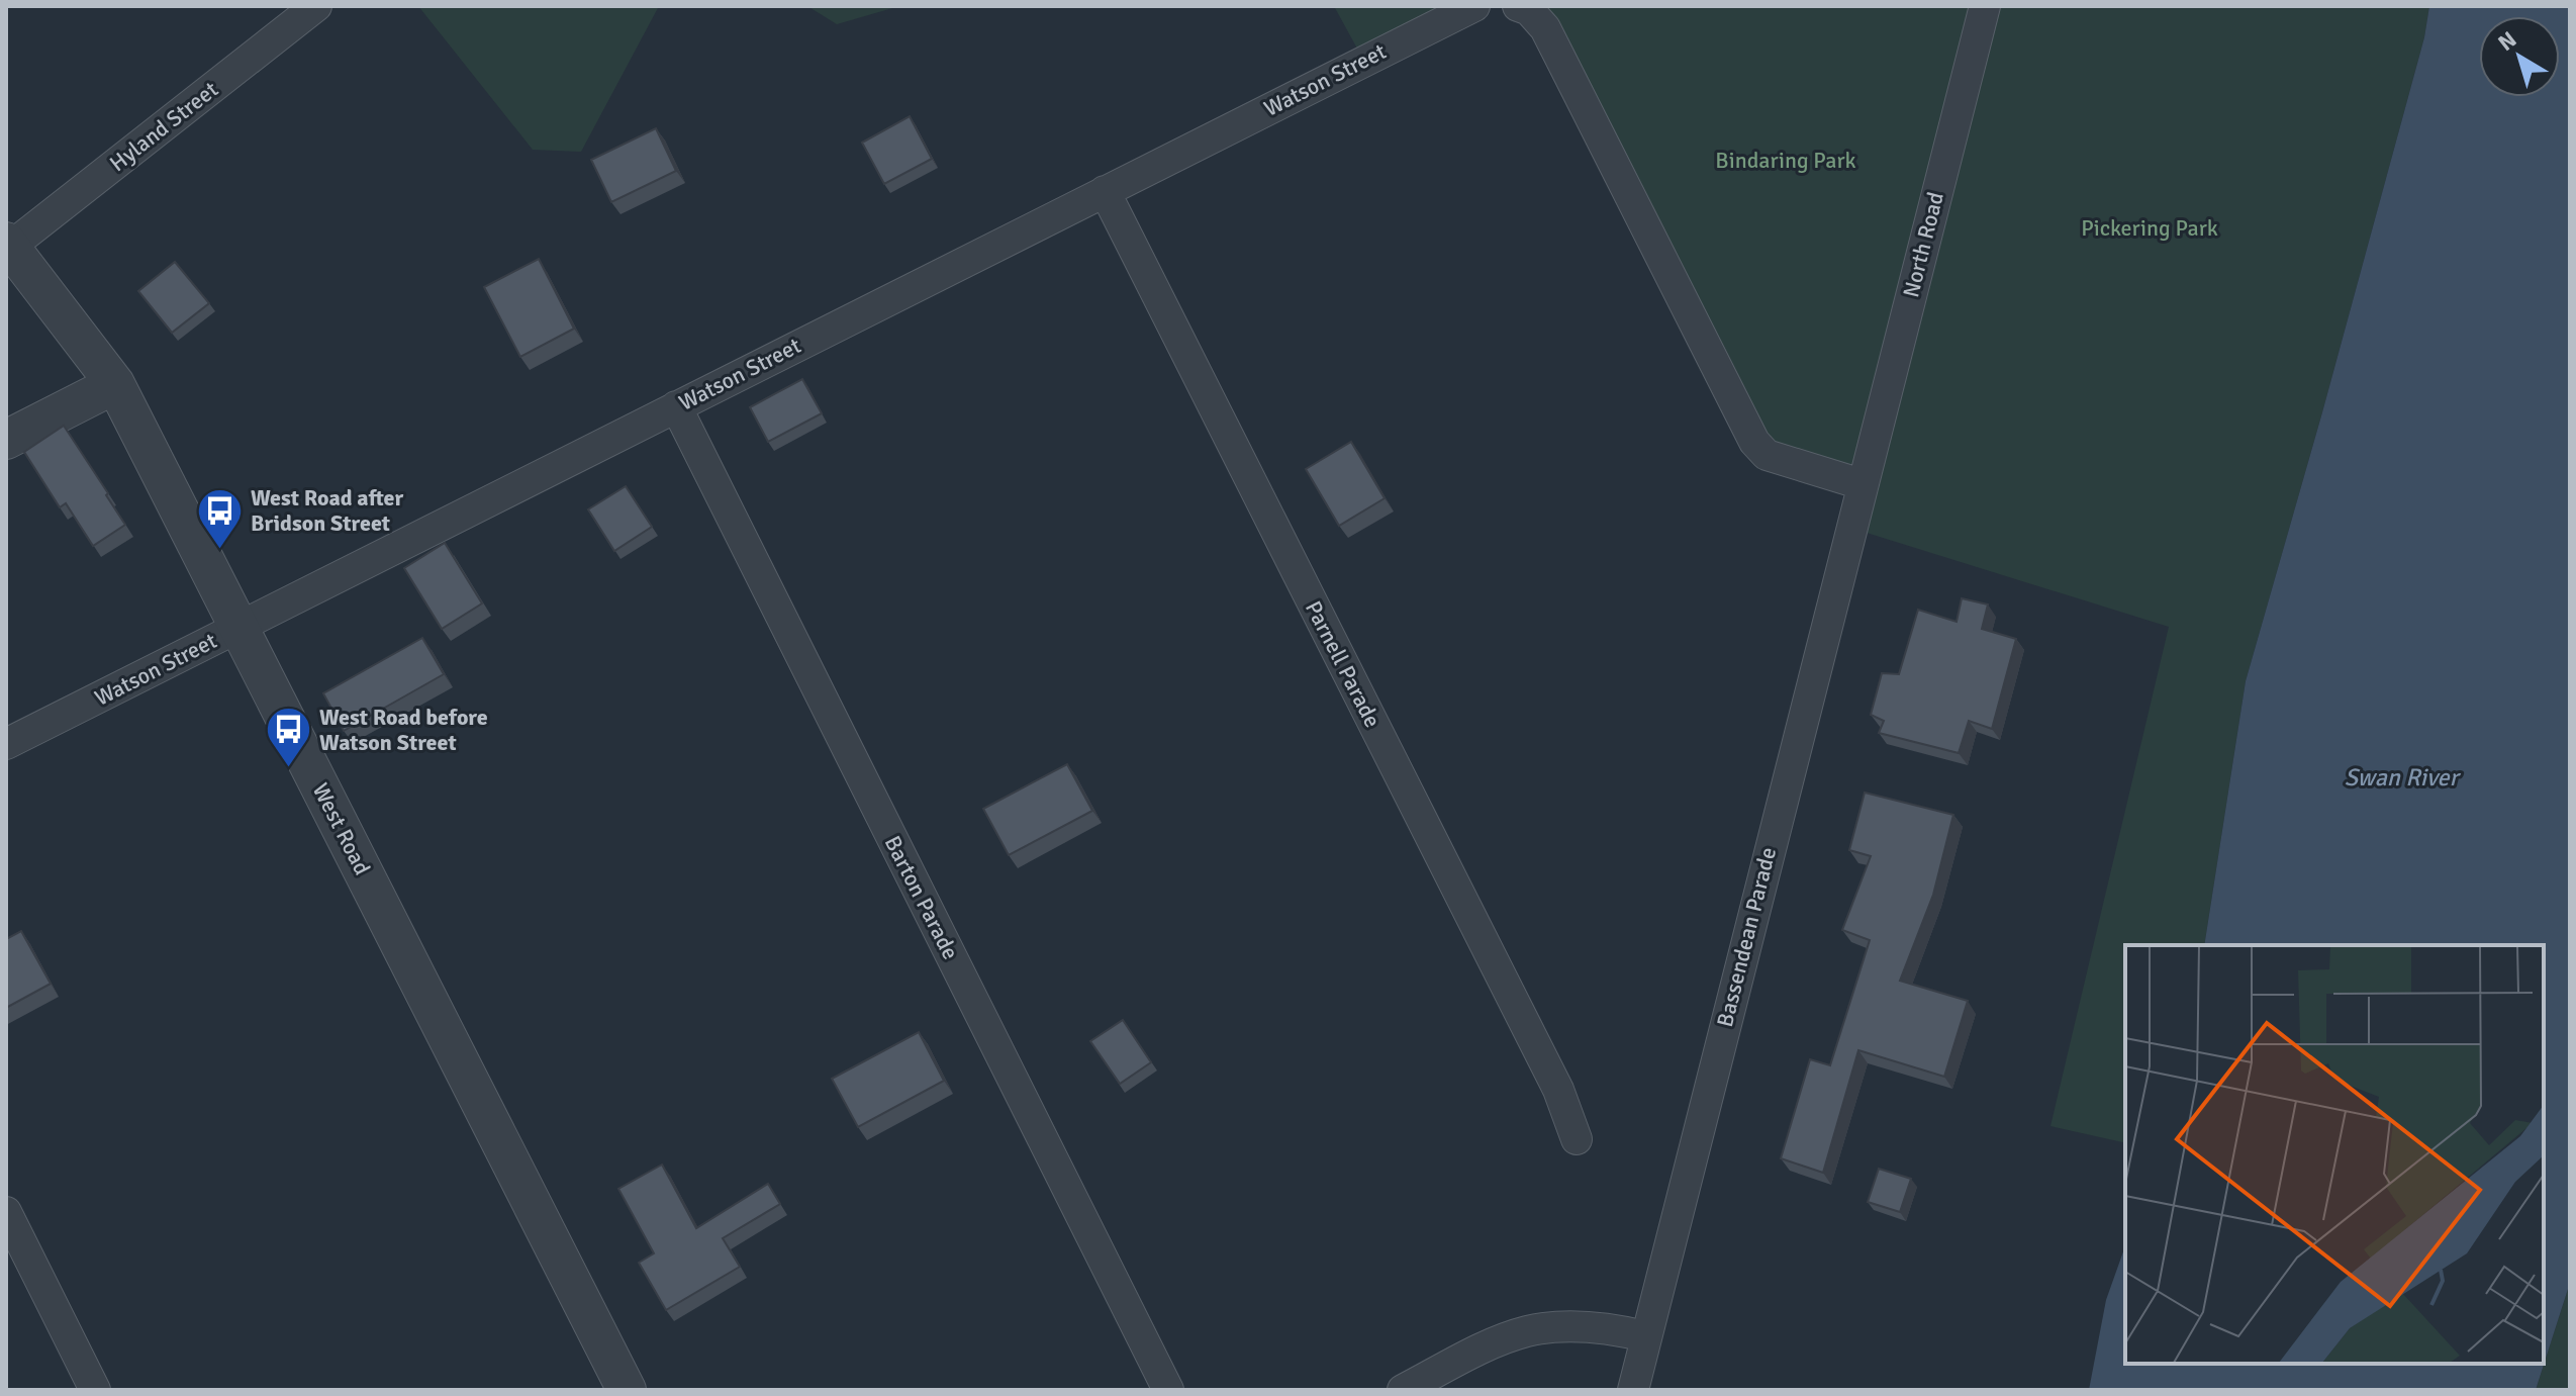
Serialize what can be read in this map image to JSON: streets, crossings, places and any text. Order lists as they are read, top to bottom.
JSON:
{
  "streets": {
    "street": [
      "Watson Street",
      "Hyland Street",
      "North Road",
      "Parnell Parade",
      "West Road",
      "Barton Parade",
      "Bassendean Parade"
    ]
  },
  "crossings": [
    ["Watson Street", "Parnell Parade"],
    ["Watson Street", "West Road"],
    ["Watson Street", "Barton Parade"],
    ["Hyland Street", "West Road"],
    ["North Road", "Bassendean Parade"]
  ],
  "water": ["Swan River"],
  "parks": ["Bindaring Park", "Pickering Park"],
  "places": {
    "bus stop": ["West Road after Bridson Street", "West Road before Watson Street"]
  },
  "north": "top left"
}
